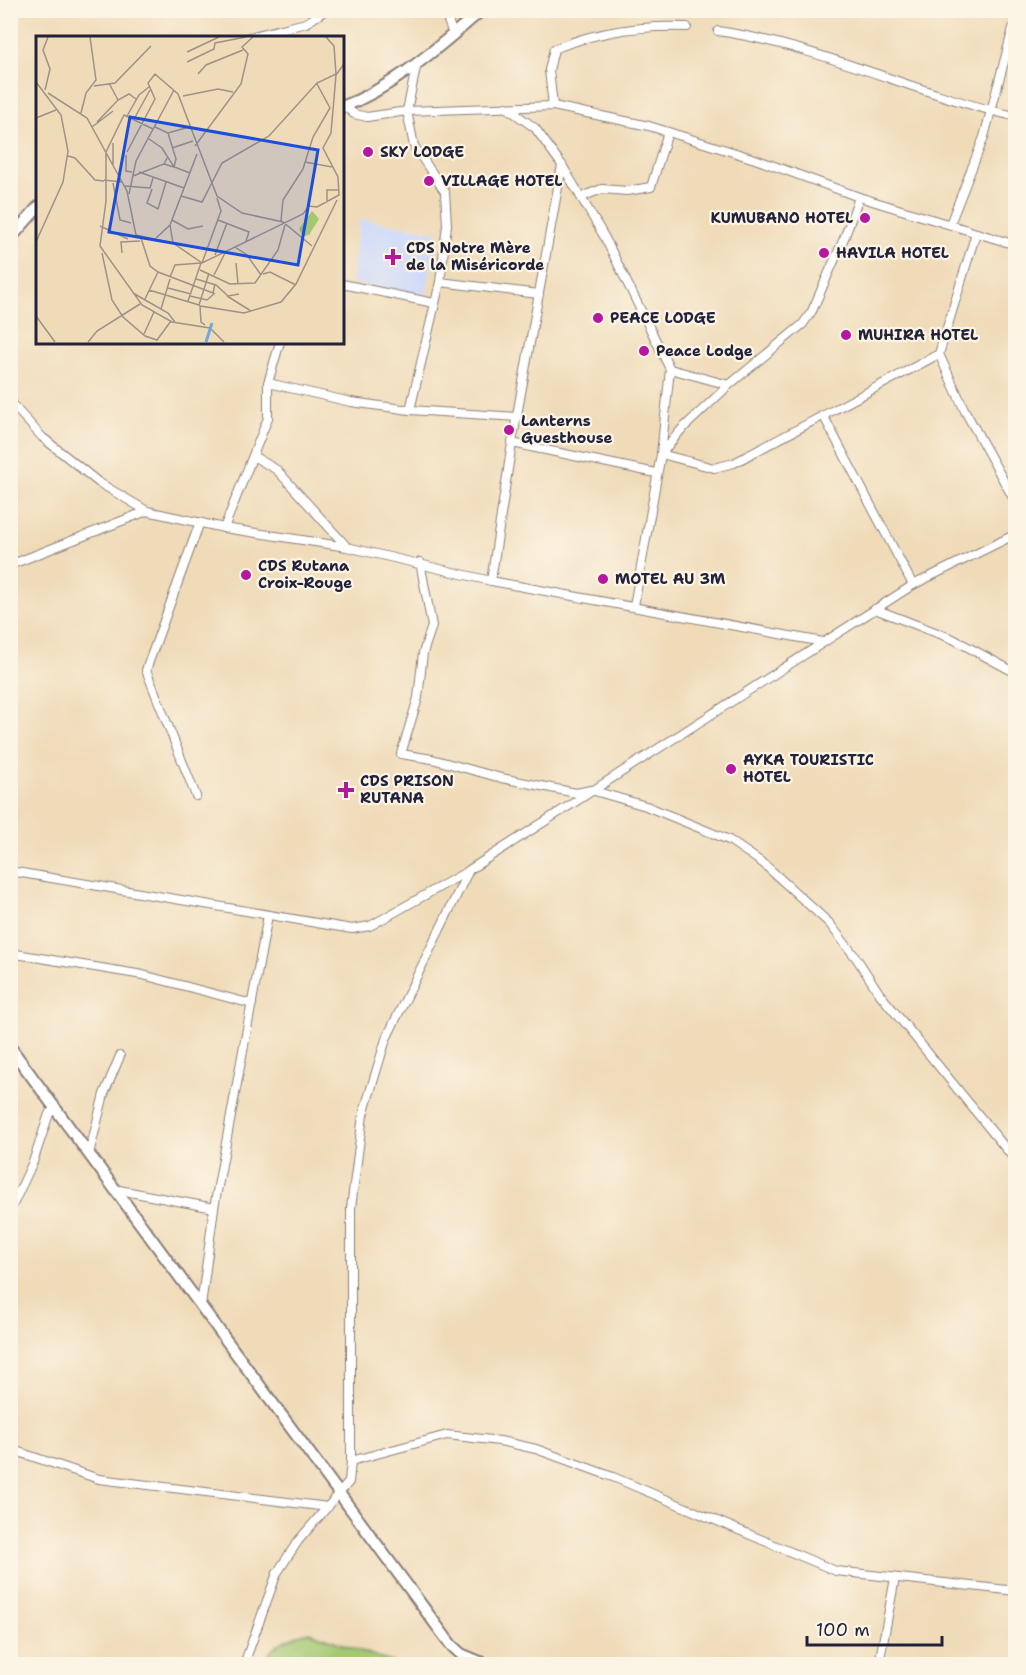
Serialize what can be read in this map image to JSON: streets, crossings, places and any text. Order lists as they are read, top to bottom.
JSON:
{
  "places": {
    "other": [
      "SKY LODGE",
      "VILLAGE HOTEL",
      "KUMUBANO HOTEL",
      "HAVILA HOTEL",
      "PEACE LODGE",
      "MUHIRA HOTEL",
      "Peace Lodge",
      "Lanterns Guesthouse",
      "CDS Rutana Croix-Rouge",
      "MOTEL AU 3M",
      "AYKA TOURISTIC HOTEL"
    ],
    "health": ["CDS Notre Mère de la Miséricorde", "CDS PRISON RUTANA"]
  },
  "scale_bar": "100 m"
}
